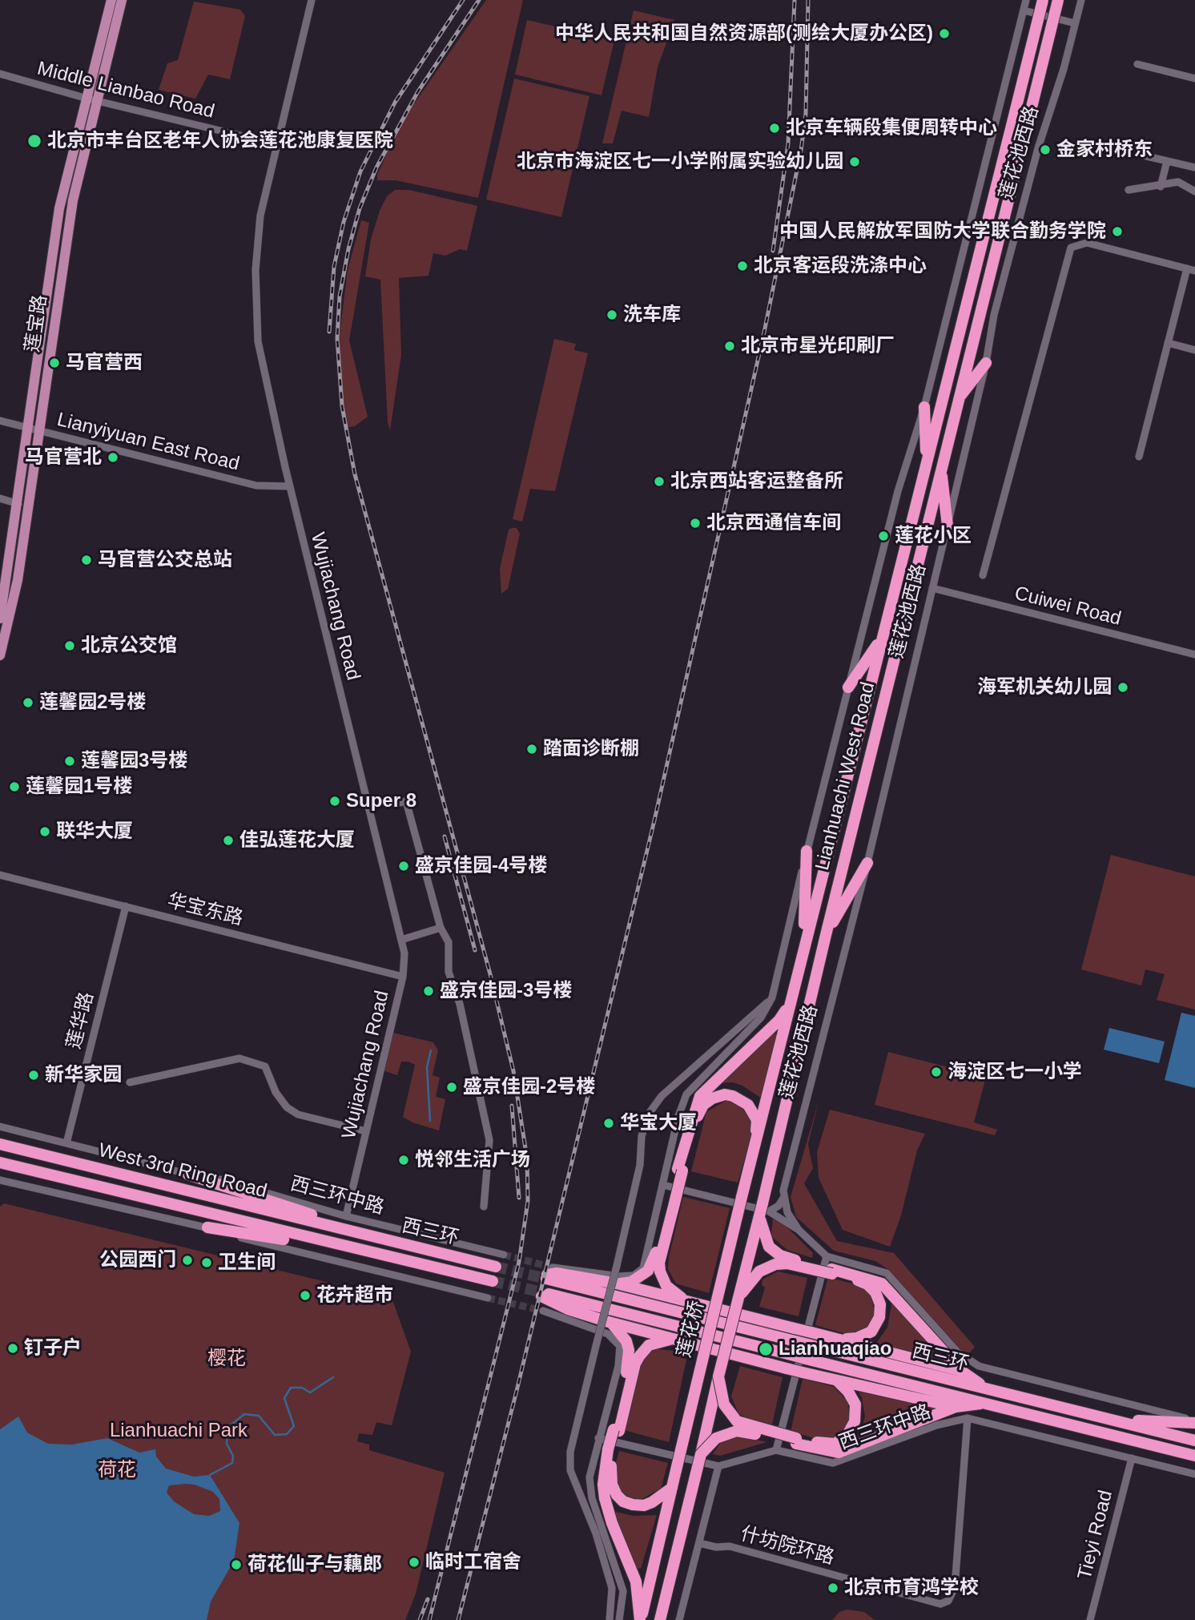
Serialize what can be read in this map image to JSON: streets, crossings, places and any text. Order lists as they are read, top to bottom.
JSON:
{
  "streets": {
    "highway": [
      "Lianhuachi West Road",
      "West 3rd Ring Road",
      "西三环",
      "莲花桥"
    ],
    "main road": ["莲宝路"],
    "street": [
      "Middle Lianbao Road",
      "莲花池西路",
      "Lianyiyuan East Road",
      "Wujiachang Road",
      "Cuiwei Road",
      "华宝东路",
      "莲华路",
      "西三环中路",
      "Tieyi Road",
      "什坊院环路"
    ]
  },
  "crossings": [
    ["Middle Lianbao Road", "莲宝路"],
    ["Middle Lianbao Road", "Wujiachang Road"],
    ["莲花池西路", "Cuiwei Road"],
    ["莲宝路", "Lianyiyuan East Road"],
    ["Lianyiyuan East Road", "Wujiachang Road"],
    ["Wujiachang Road", "华宝东路"],
    ["Wujiachang Road", "西三环中路"],
    ["Lianhuachi West Road", "莲花桥"],
    ["华宝东路", "莲华路"],
    ["莲华路", "西三环中路"],
    ["West 3rd Ring Road", "西三环"],
    ["西三环中路", "Tieyi Road"],
    ["西三环中路", "什坊院环路"]
  ],
  "parks": ["樱花", "Lianhuachi Park", "荷花"],
  "places": [
    "中华人民共和国自然资源部(测绘大厦办公区)",
    "北京车辆段集便周转中心",
    "北京市丰台区老年人协会莲花池康复医院",
    "金家村桥东",
    "北京市海淀区七一小学附属实验幼儿园",
    "中国人民解放军国防大学联合勤务学院",
    "北京客运段洗涤中心",
    "洗车库",
    "北京市星光印刷厂",
    "马官营西",
    "马官营北",
    "北京西站客运整备所",
    "北京西通信车间",
    "莲花小区",
    "马官营公交总站",
    "北京公交馆",
    "海军机关幼儿园",
    "莲馨园2号楼",
    "踏面诊断棚",
    "莲馨园3号楼",
    "莲馨园1号楼",
    "Super 8",
    "联华大厦",
    "佳弘莲花大厦",
    "盛京佳园-4号楼",
    "盛京佳园-3号楼",
    "海淀区七一小学",
    "新华家园",
    "盛京佳园-2号楼",
    "华宝大厦",
    "悦邻生活广场",
    "公园西门",
    "卫生间",
    "花卉超市",
    "钉子户",
    "Lianhuaqiao",
    "临时工宿舍",
    "荷花仙子与藕郎",
    "北京市育鸿学校"
  ]
}
